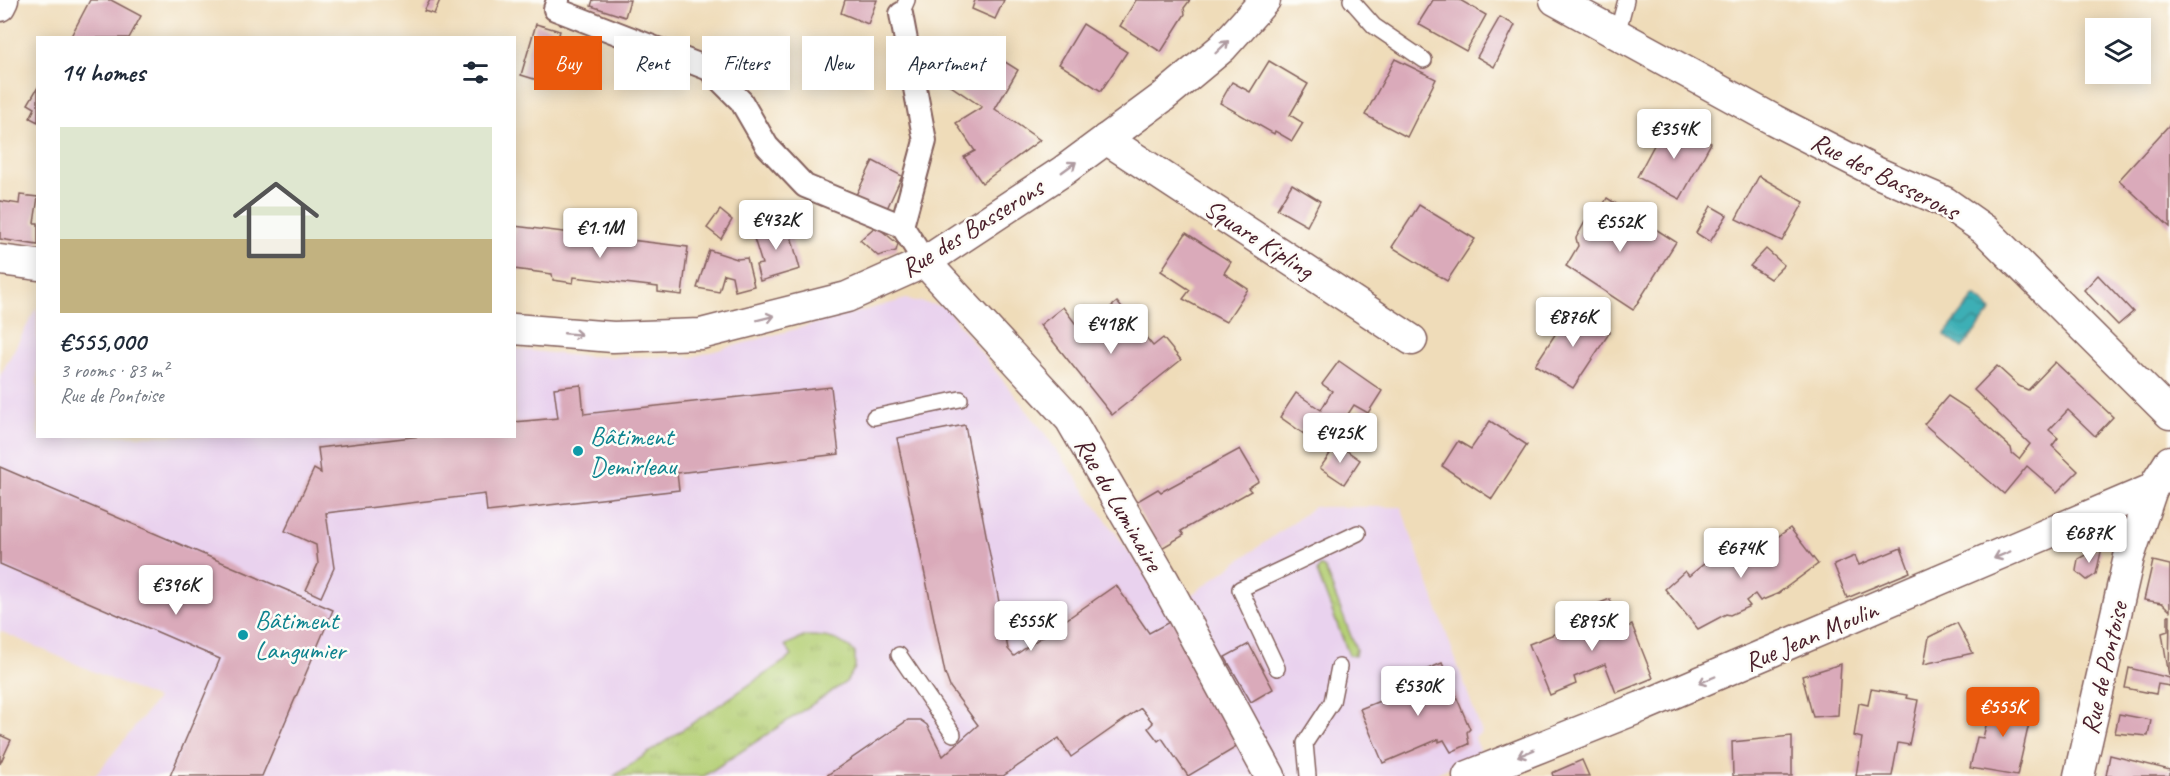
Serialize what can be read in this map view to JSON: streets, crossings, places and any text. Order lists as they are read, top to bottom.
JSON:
{
  "streets": {
    "street": [
      "Rue des Basserons",
      "Square Kipling",
      "Rue du Luminaire",
      "Rue Jean Moulin",
      "Rue de Pontoise"
    ]
  },
  "crossings": [
    ["Rue des Basserons", "Square Kipling"],
    ["Rue des Basserons", "Rue du Luminaire"],
    ["Rue Jean Moulin", "Rue de Pontoise"]
  ],
  "one_way": ["Rue des Basserons", "Rue Jean Moulin"],
  "places": ["Bâtiment Demirleau", "Bâtiment Langumier"],
  "page": {
    "chip": [
      "Buy",
      "Rent",
      "Filters",
      "New",
      "Apartment"
    ],
    "heading": "14 homes",
    "list": [
      {
        "name": "€555,000",
        "note": "3 rooms · 83 m² · Rue de Pontoise"
      }
    ],
    "price": [
      "€354K",
      "€432K",
      "€552K",
      "€1.1M",
      "€876K",
      "€418K",
      "€425K",
      "€687K",
      "€674K",
      "€396K",
      "€555K",
      "€895K",
      "€530K",
      "€555K"
    ]
  }
}
